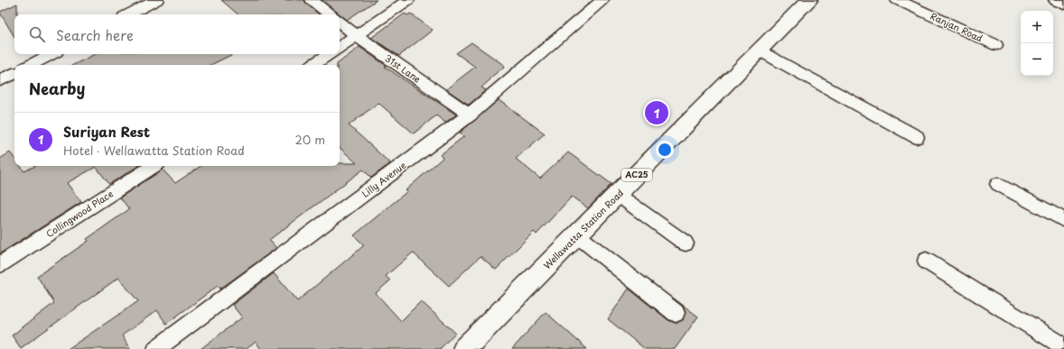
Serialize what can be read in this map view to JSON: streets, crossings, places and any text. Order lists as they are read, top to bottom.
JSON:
{
  "streets": {
    "main road": ["AC25", "Wellawatta Station Road"],
    "street": [
      "Ranjan Road",
      "31st Lane",
      "Lilly Avenue",
      "Collingwood Place"
    ]
  },
  "crossings": [
    ["31st Lane", "Lilly Avenue"]
  ],
  "page": {
    "map_buttons": ["+", "−"],
    "search": "Search here",
    "heading": "Nearby",
    "pins": "1",
    "list": [
      {
        "mark": "1",
        "name": "Suriyan Rest",
        "note": "Hotel · Wellawatta Station Road",
        "value": "20 m"
      }
    ]
  }
}
